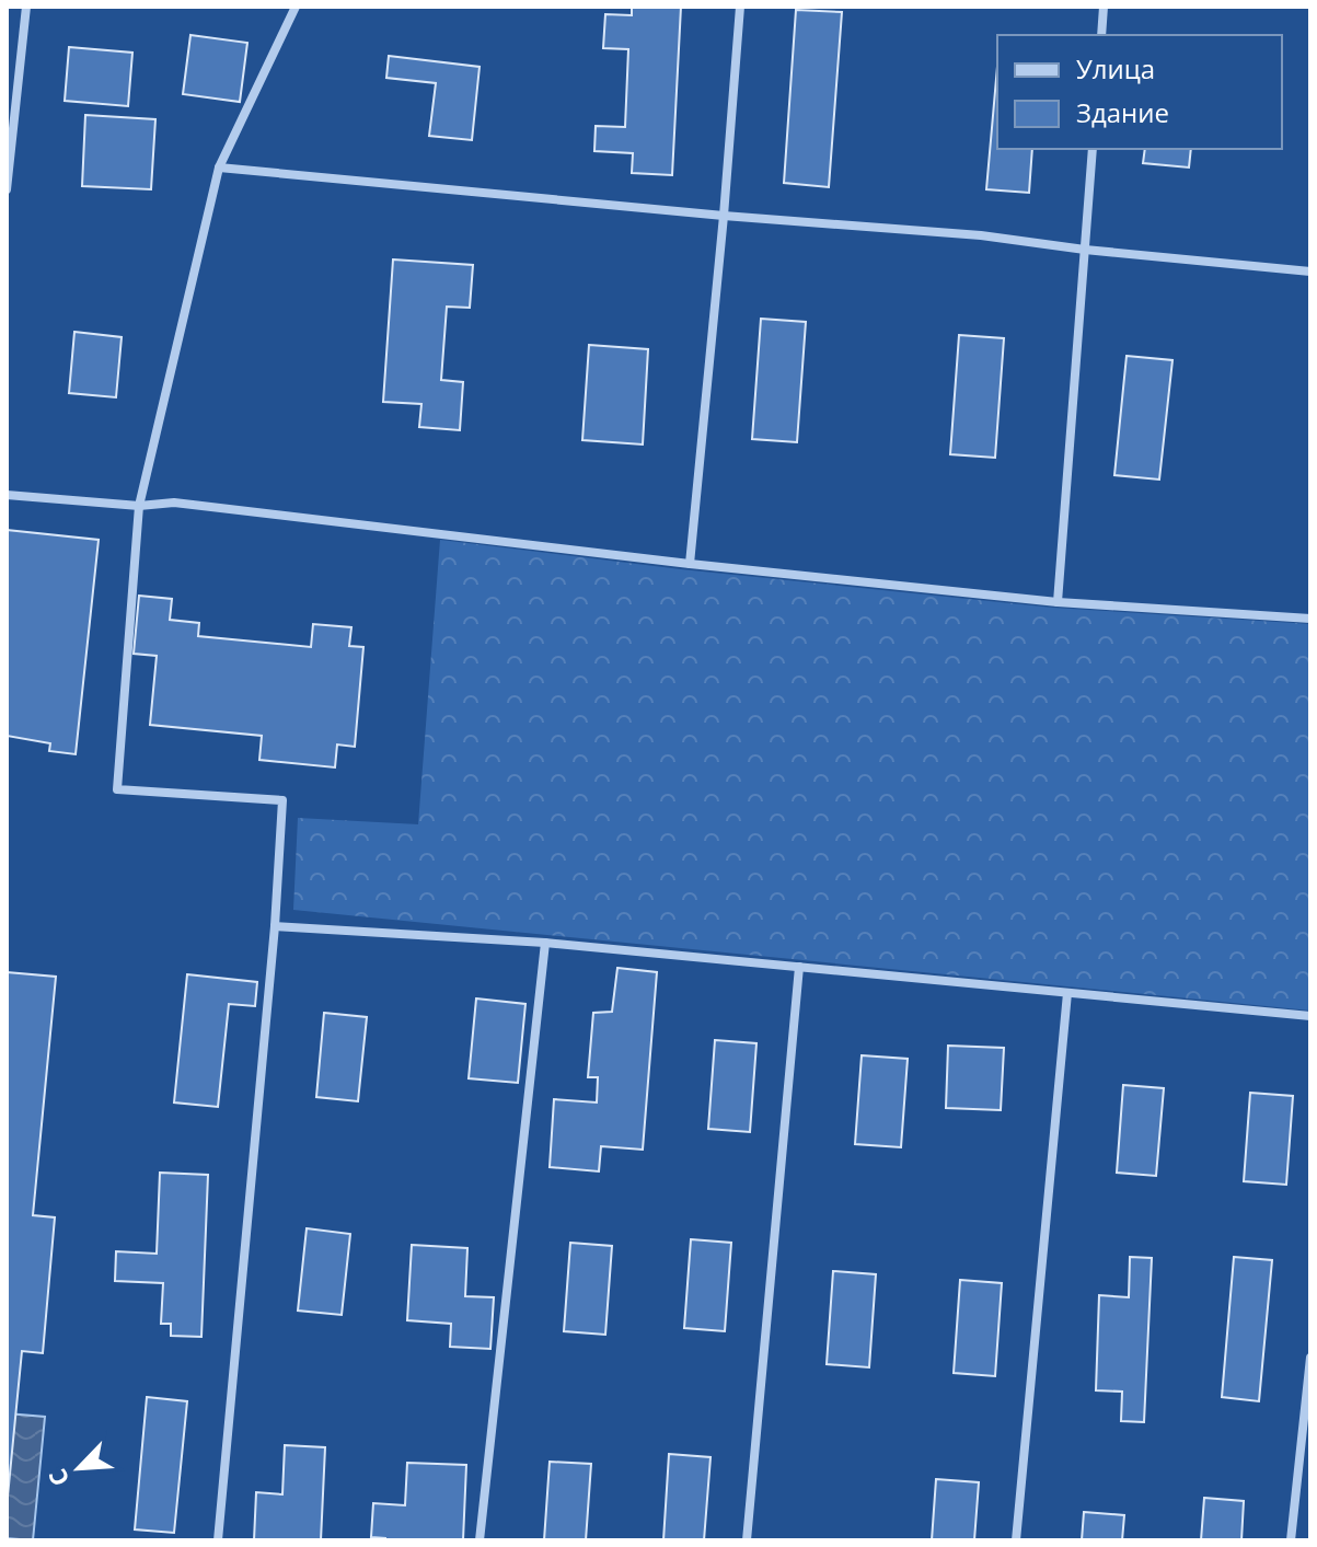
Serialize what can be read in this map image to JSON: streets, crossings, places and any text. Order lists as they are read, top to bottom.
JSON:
{
  "legend": ["Улица", "Здание"],
  "north": "bottom left"
}
